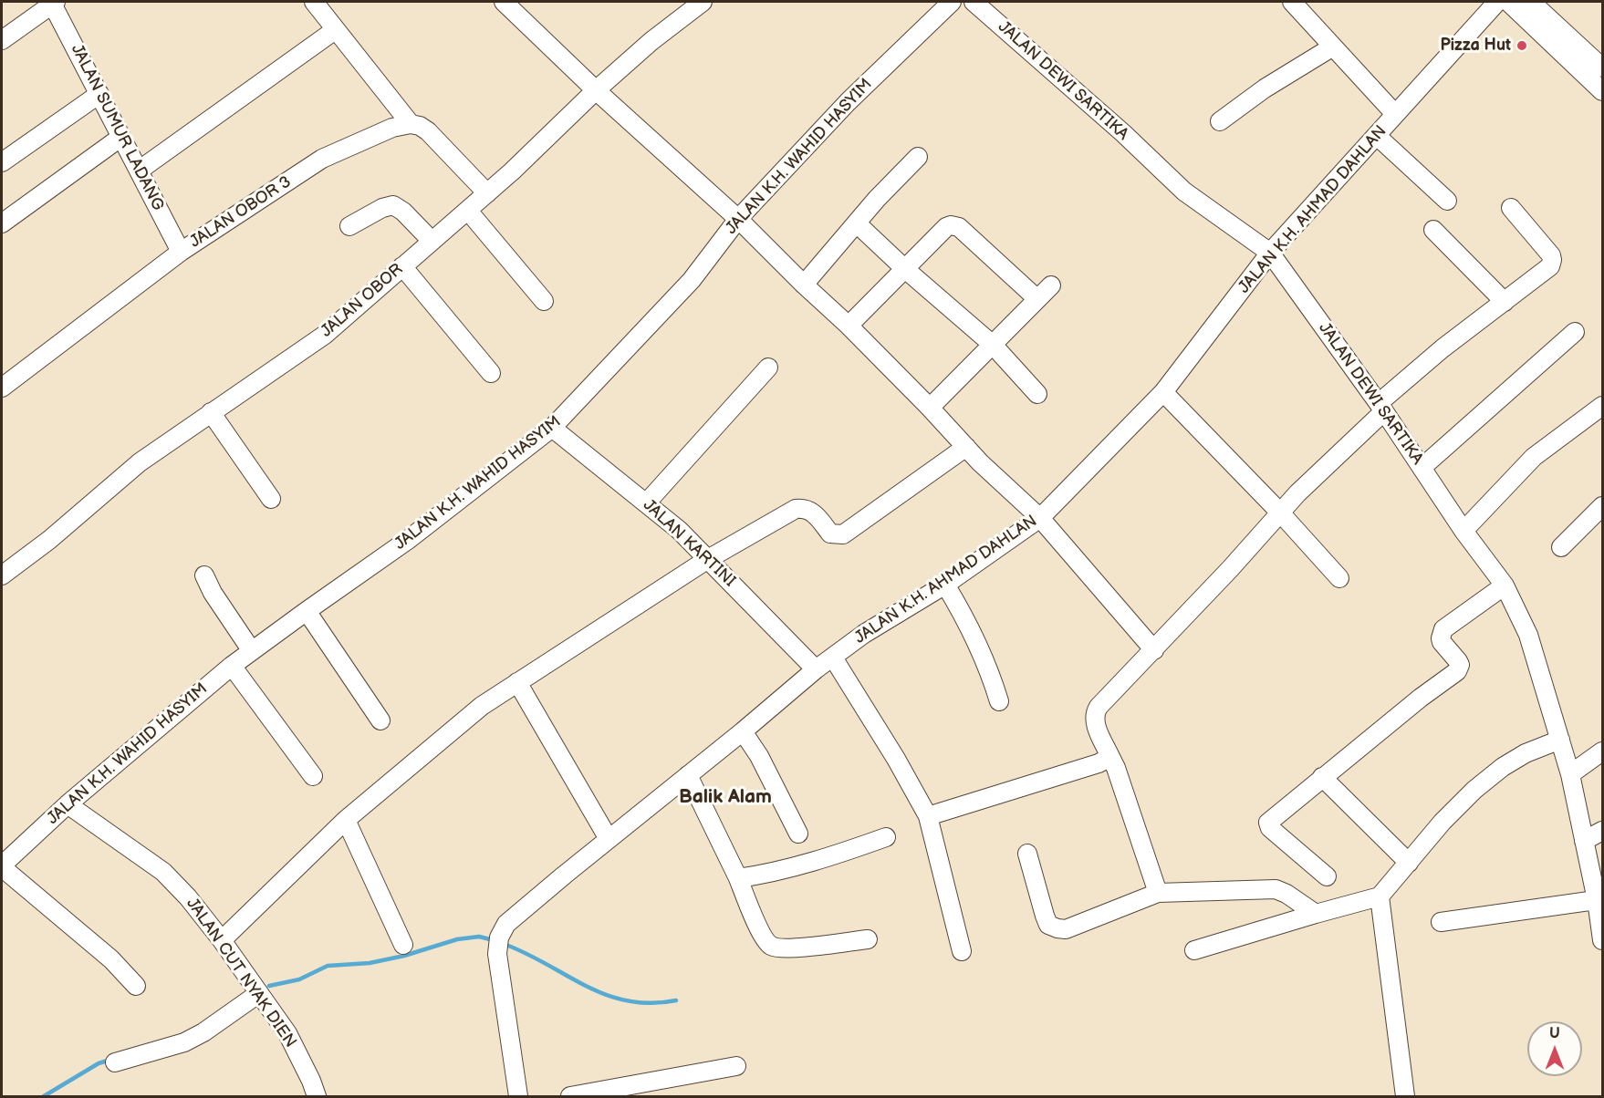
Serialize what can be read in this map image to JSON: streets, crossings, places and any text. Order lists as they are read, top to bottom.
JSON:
{
  "streets": {
    "street": [
      "JALAN DEWI SARTIKA",
      "JALAN SUMUR LADANG",
      "JALAN K.H. WAHID HASYIM",
      "JALAN K.H. AHMAD DAHLAN",
      "JALAN OBOR 3",
      "JALAN OBOR",
      "JALAN KARTINI",
      "JALAN CUT NYAK DIEN"
    ]
  },
  "crossings": [
    ["JALAN DEWI SARTIKA", "JALAN K.H. AHMAD DAHLAN"],
    ["JALAN SUMUR LADANG", "JALAN OBOR 3"],
    ["JALAN K.H. WAHID HASYIM", "JALAN KARTINI"],
    ["JALAN K.H. WAHID HASYIM", "JALAN CUT NYAK DIEN"],
    ["JALAN K.H. AHMAD DAHLAN", "JALAN KARTINI"]
  ],
  "districts": ["Balik Alam"],
  "places": ["Pizza Hut"],
  "north": "top"
}
